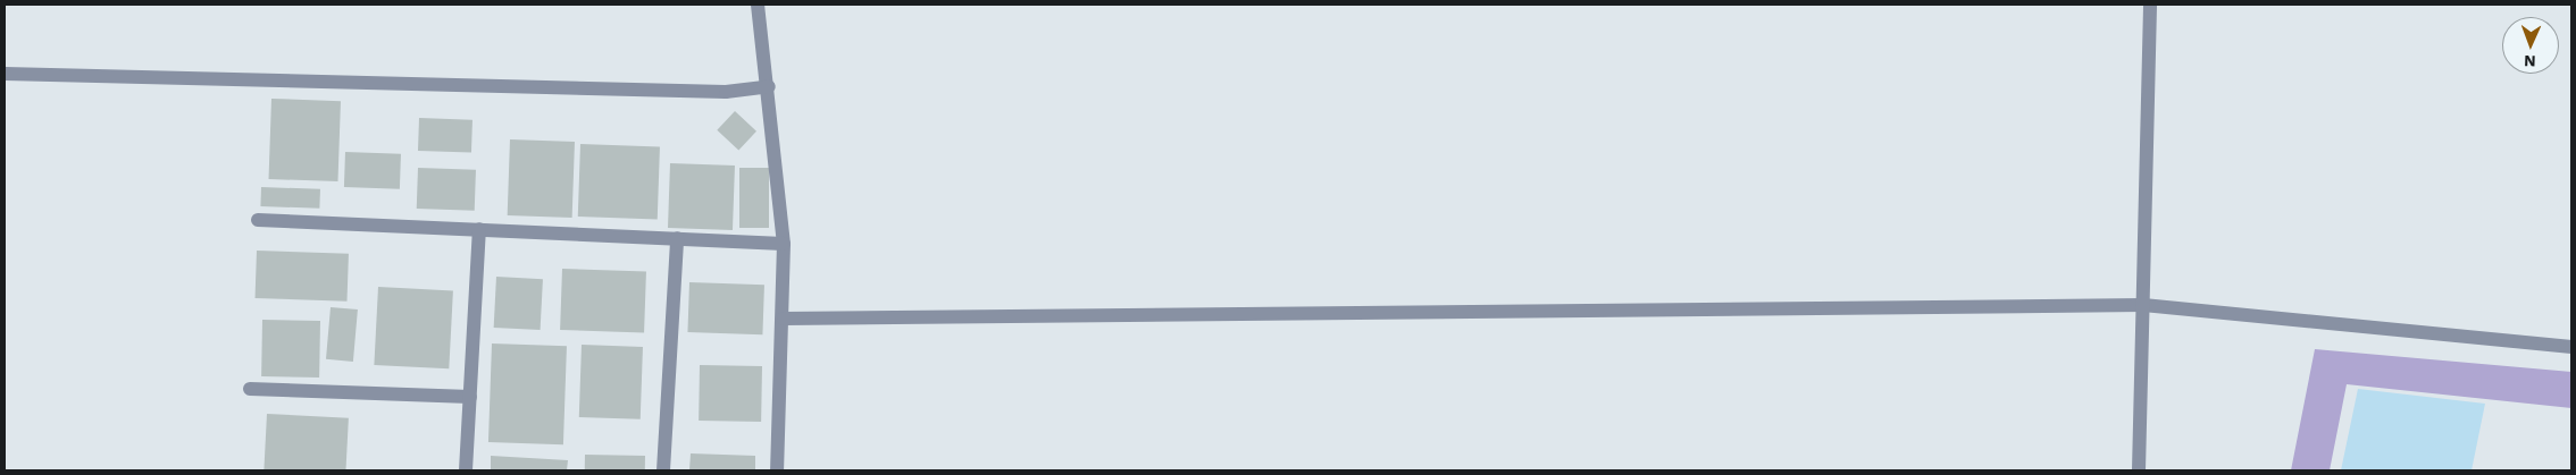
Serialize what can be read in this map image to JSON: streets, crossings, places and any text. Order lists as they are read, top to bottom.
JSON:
{
  "north": "bottom"
}
